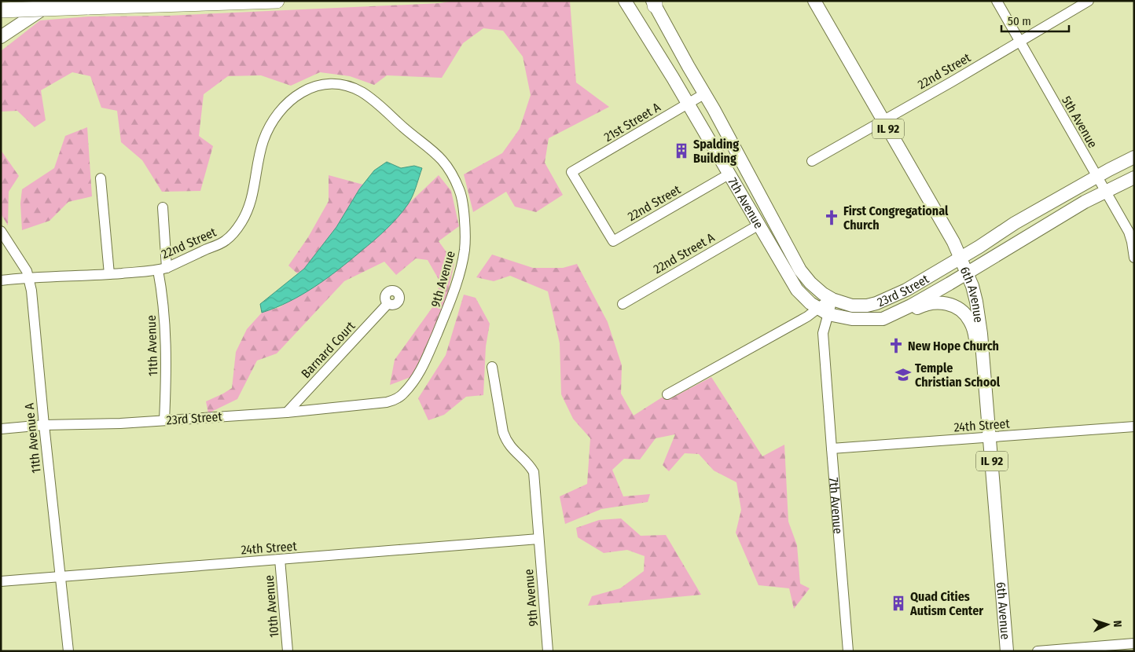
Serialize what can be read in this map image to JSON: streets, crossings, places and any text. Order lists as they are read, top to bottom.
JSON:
{
  "streets": {
    "main road": [
      "IL 92",
      "7th Avenue",
      "23rd Street",
      "6th Avenue"
    ],
    "street": [
      "22nd Street",
      "21st Street A",
      "5th Avenue",
      "22nd Street A",
      "9th Avenue",
      "11th Avenue",
      "Barnard Court",
      "24th Street",
      "11th Avenue A",
      "10th Avenue"
    ]
  },
  "crossings": [
    ["22nd Street", "21st Street A"],
    ["22nd Street", "5th Avenue"],
    ["22nd Street", "7th Avenue"],
    ["22nd Street", "9th Avenue"],
    ["22nd Street", "6th Avenue"],
    ["22nd Street", "11th Avenue"],
    ["22nd Street", "11th Avenue A"],
    ["21st Street A", "7th Avenue"],
    ["5th Avenue", "23rd Street"],
    ["7th Avenue", "22nd Street A"],
    ["7th Avenue", "23rd Street"],
    ["7th Avenue", "24th Street"],
    ["9th Avenue", "23rd Street"],
    ["9th Avenue", "24th Street"],
    ["23rd Street", "6th Avenue"],
    ["23rd Street", "11th Avenue"],
    ["23rd Street", "Barnard Court"],
    ["23rd Street", "11th Avenue A"],
    ["6th Avenue", "24th Street"],
    ["24th Street", "11th Avenue A"],
    ["24th Street", "10th Avenue"]
  ],
  "places": {
    "building": ["Spalding Building", "Quad Cities Autism Center"],
    "church": ["First Congregational Church", "New Hope Church"],
    "school or university": ["Temple Christian School"]
  },
  "scale_bar": "50 m",
  "north": "right"
}
